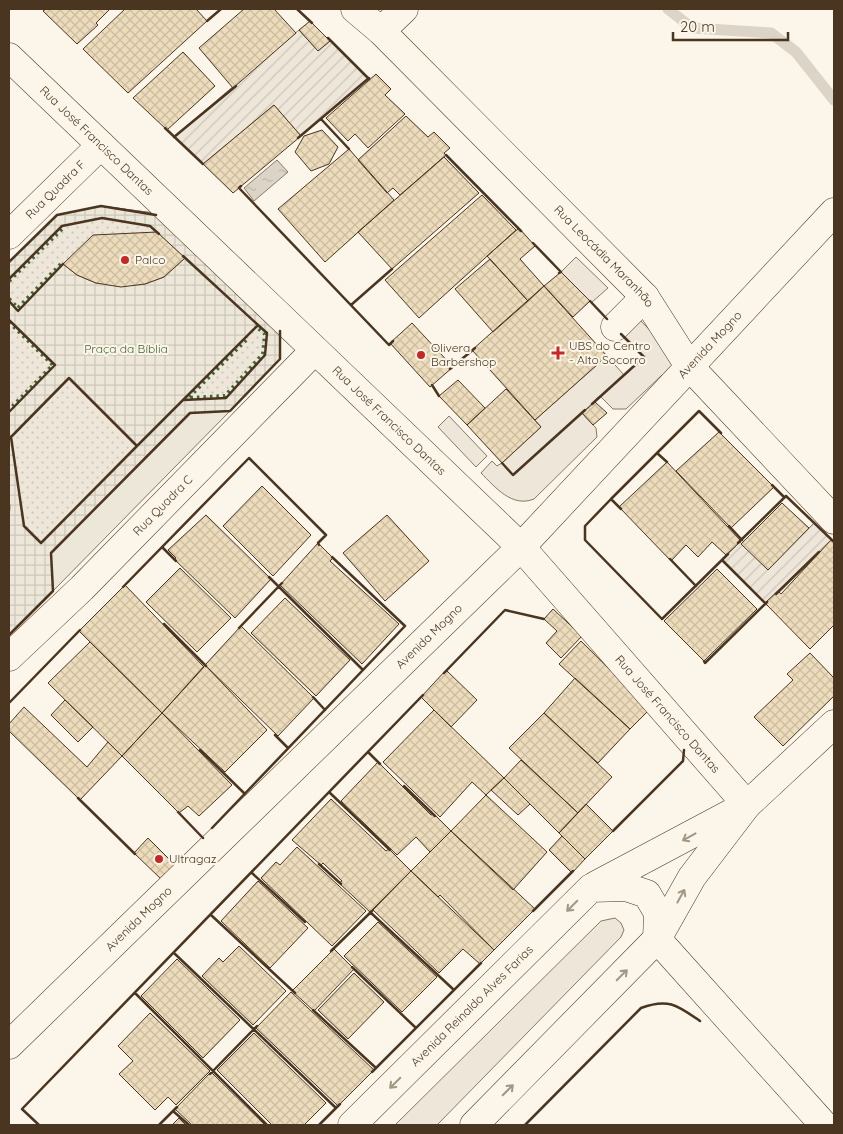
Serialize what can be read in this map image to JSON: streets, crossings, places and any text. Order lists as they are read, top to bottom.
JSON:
{
  "streets": {
    "street": [
      "Rua José Francisco Dantas",
      "Rua Quadra F",
      "Rua Leocádia Maranhão",
      "Avenida Mogno",
      "Rua Quadra C",
      "Avenida Reinaldo Alves Farias"
    ]
  },
  "crossings": [
    ["Rua José Francisco Dantas", "Rua Quadra F"],
    ["Rua José Francisco Dantas", "Avenida Mogno"],
    ["Rua José Francisco Dantas", "Rua Quadra C"],
    ["Rua José Francisco Dantas", "Avenida Reinaldo Alves Farias"],
    ["Rua Leocádia Maranhão", "Avenida Mogno"]
  ],
  "parks": ["Praça da Bíblia"],
  "places": {
    "other": ["Palco", "Olivera Barbershop", "Ultragaz"],
    "health": ["UBS do Centro - Alto Socorro"]
  },
  "scale_bar": "20 m"
}
